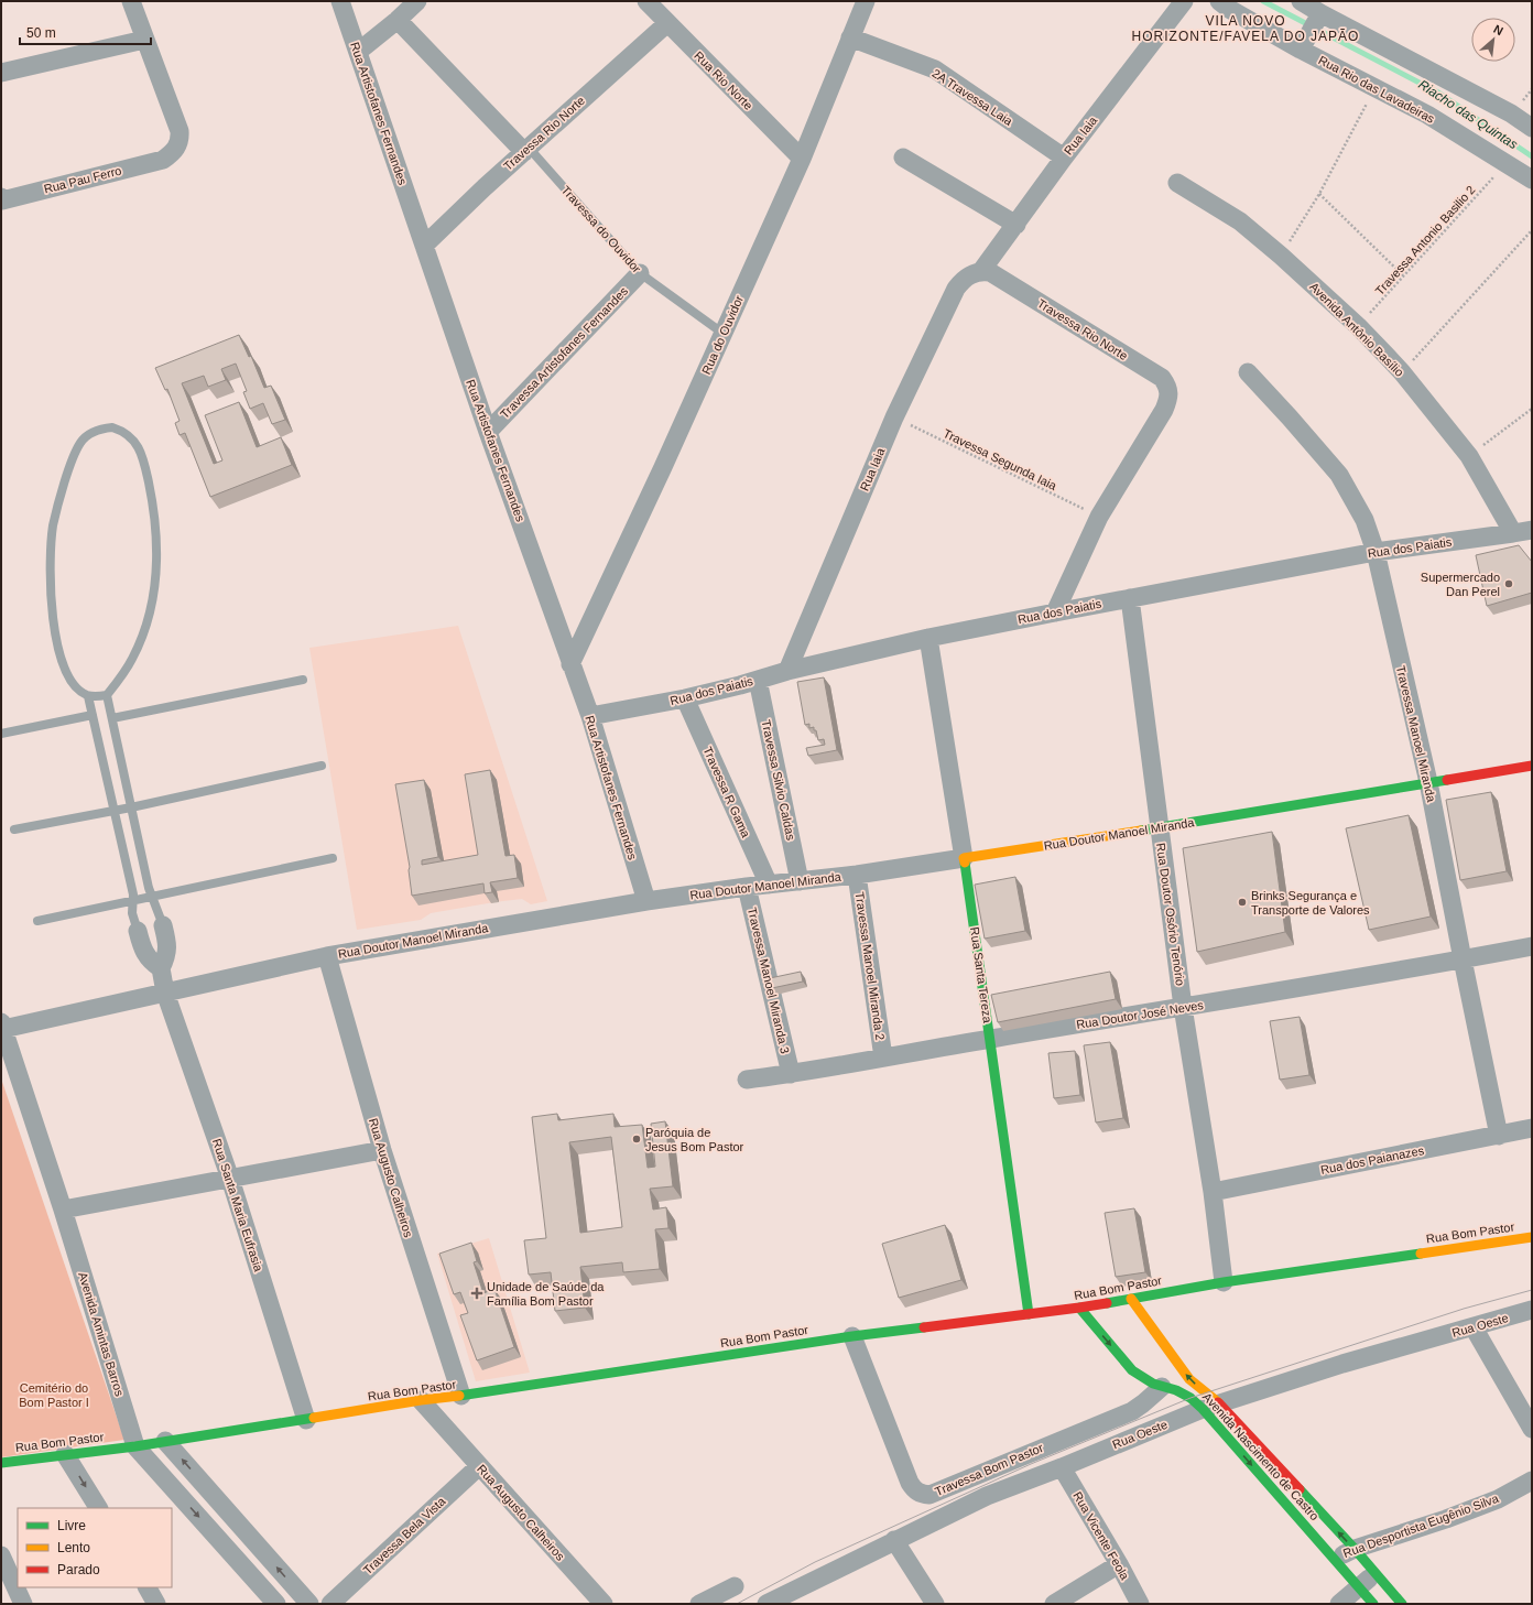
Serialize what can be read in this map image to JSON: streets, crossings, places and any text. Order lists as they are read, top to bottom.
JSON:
{
  "streets": {
    "street": [
      "Rua Rio Norte",
      "Rua Rio das Lavadeiras",
      "2A Travessa Laia",
      "Rua Artistofanes Fernandes",
      "Travessa Rio Norte",
      "Rua Iaia",
      "Rua Pau Ferro",
      "Travessa do Ouvidor",
      "Avenida Antônio Basílio",
      "Rua do Ouvidor",
      "Travessa Artistofanes Fernandes",
      "Rua dos Paiatis",
      "Travessa Manoel Miranda",
      "Travessa Silvio Caldas",
      "Travessa R Gama",
      "Rua Doutor Manoel Miranda",
      "Rua Doutor Osório Tenório",
      "Travessa Manoel Miranda 2",
      "Rua Santa Tereza",
      "Travessa Manoel Miranda 3",
      "Rua Doutor José Neves",
      "Rua dos Paianazes",
      "Rua Augusto Calheiros",
      "Rua Santa Maria Eufrasia",
      "Rua Bom Pastor",
      "Rua Oeste",
      "Avenida Amintas Barros",
      "Avenida Nascimento de Castro",
      "Travessa Bom Pastor",
      "Rua Desportista Eugênio Silva",
      "Travessa Bela Vista",
      "Rua Vicente Feola"
    ],
    "path": ["Travessa Antonio Basilio 2", "Travessa Segunda Iaia"]
  },
  "crossings": [
    ["Rua Rio Norte", "Travessa Rio Norte"],
    ["Rua Rio Norte", "Rua do Ouvidor"],
    ["Rua Rio das Lavadeiras", "Travessa Antonio Basilio 2"],
    ["2A Travessa Laia", "Rua Iaia"],
    ["2A Travessa Laia", "Rua do Ouvidor"],
    ["Rua Artistofanes Fernandes", "Travessa Rio Norte"],
    ["Rua Artistofanes Fernandes", "Rua do Ouvidor"],
    ["Rua Artistofanes Fernandes", "Travessa Artistofanes Fernandes"],
    ["Rua Artistofanes Fernandes", "Rua dos Paiatis"],
    ["Rua Artistofanes Fernandes", "Rua Doutor Manoel Miranda"],
    ["Travessa Rio Norte", "Rua Iaia"],
    ["Travessa Rio Norte", "Travessa do Ouvidor"],
    ["Travessa Rio Norte", "Travessa Segunda Iaia"],
    ["Rua Iaia", "Travessa Segunda Iaia"],
    ["Rua Iaia", "Rua dos Paiatis"],
    ["Travessa do Ouvidor", "Rua do Ouvidor"],
    ["Travessa do Ouvidor", "Travessa Artistofanes Fernandes"],
    ["Travessa Antonio Basilio 2", "Avenida Antônio Basílio"],
    ["Avenida Antônio Basílio", "Rua dos Paiatis"],
    ["Rua dos Paiatis", "Travessa Manoel Miranda"],
    ["Rua dos Paiatis", "Travessa Silvio Caldas"],
    ["Rua dos Paiatis", "Travessa R Gama"],
    ["Rua dos Paiatis", "Rua Doutor Osório Tenório"],
    ["Rua dos Paiatis", "Rua Santa Tereza"],
    ["Travessa Manoel Miranda", "Rua Doutor Manoel Miranda"],
    ["Travessa Manoel Miranda", "Rua Doutor José Neves"],
    ["Travessa Manoel Miranda", "Rua dos Paianazes"],
    ["Travessa Silvio Caldas", "Rua Doutor Manoel Miranda"],
    ["Travessa R Gama", "Rua Doutor Manoel Miranda"],
    ["Rua Doutor Manoel Miranda", "Rua Doutor Osório Tenório"],
    ["Rua Doutor Manoel Miranda", "Travessa Manoel Miranda 2"],
    ["Rua Doutor Manoel Miranda", "Rua Santa Tereza"],
    ["Rua Doutor Manoel Miranda", "Travessa Manoel Miranda 3"],
    ["Rua Doutor Manoel Miranda", "Rua Augusto Calheiros"],
    ["Rua Doutor Manoel Miranda", "Rua Santa Maria Eufrasia"],
    ["Rua Doutor Manoel Miranda", "Avenida Amintas Barros"],
    ["Rua Doutor Osório Tenório", "Rua Doutor José Neves"],
    ["Rua Doutor Osório Tenório", "Rua dos Paianazes"],
    ["Rua Doutor Osório Tenório", "Rua Bom Pastor"],
    ["Travessa Manoel Miranda 2", "Rua Doutor José Neves"],
    ["Rua Santa Tereza", "Rua Doutor José Neves"],
    ["Rua Santa Tereza", "Rua Bom Pastor"],
    ["Travessa Manoel Miranda 3", "Rua Doutor José Neves"],
    ["Rua Augusto Calheiros", "Rua Bom Pastor"],
    ["Rua Augusto Calheiros", "Travessa Bela Vista"],
    ["Rua Santa Maria Eufrasia", "Rua Bom Pastor"],
    ["Rua Bom Pastor", "Avenida Amintas Barros"],
    ["Rua Bom Pastor", "Avenida Nascimento de Castro"],
    ["Rua Bom Pastor", "Travessa Bom Pastor"],
    ["Rua Oeste", "Avenida Nascimento de Castro"],
    ["Rua Oeste", "Rua Vicente Feola"],
    ["Avenida Nascimento de Castro", "Travessa Bom Pastor"],
    ["Avenida Nascimento de Castro", "Rua Desportista Eugênio Silva"]
  ],
  "districts": ["VILA NOVO HORIZONTE/FAVELA DO JAPÃO"],
  "water": ["Riacho das Quintas"],
  "parks": ["Cemitério do Bom Pastor I"],
  "places": {
    "other": ["Supermercado Dan Perel", "Brinks Segurança e Transporte de Valores", "Paróquia de Jesus Bom Pastor"],
    "health": ["Unidade de Saúde da Família Bom Pastor"]
  },
  "legend": ["Livre", "Lento", "Parado"],
  "scale_bar": "50 m",
  "north": "top right"
}
